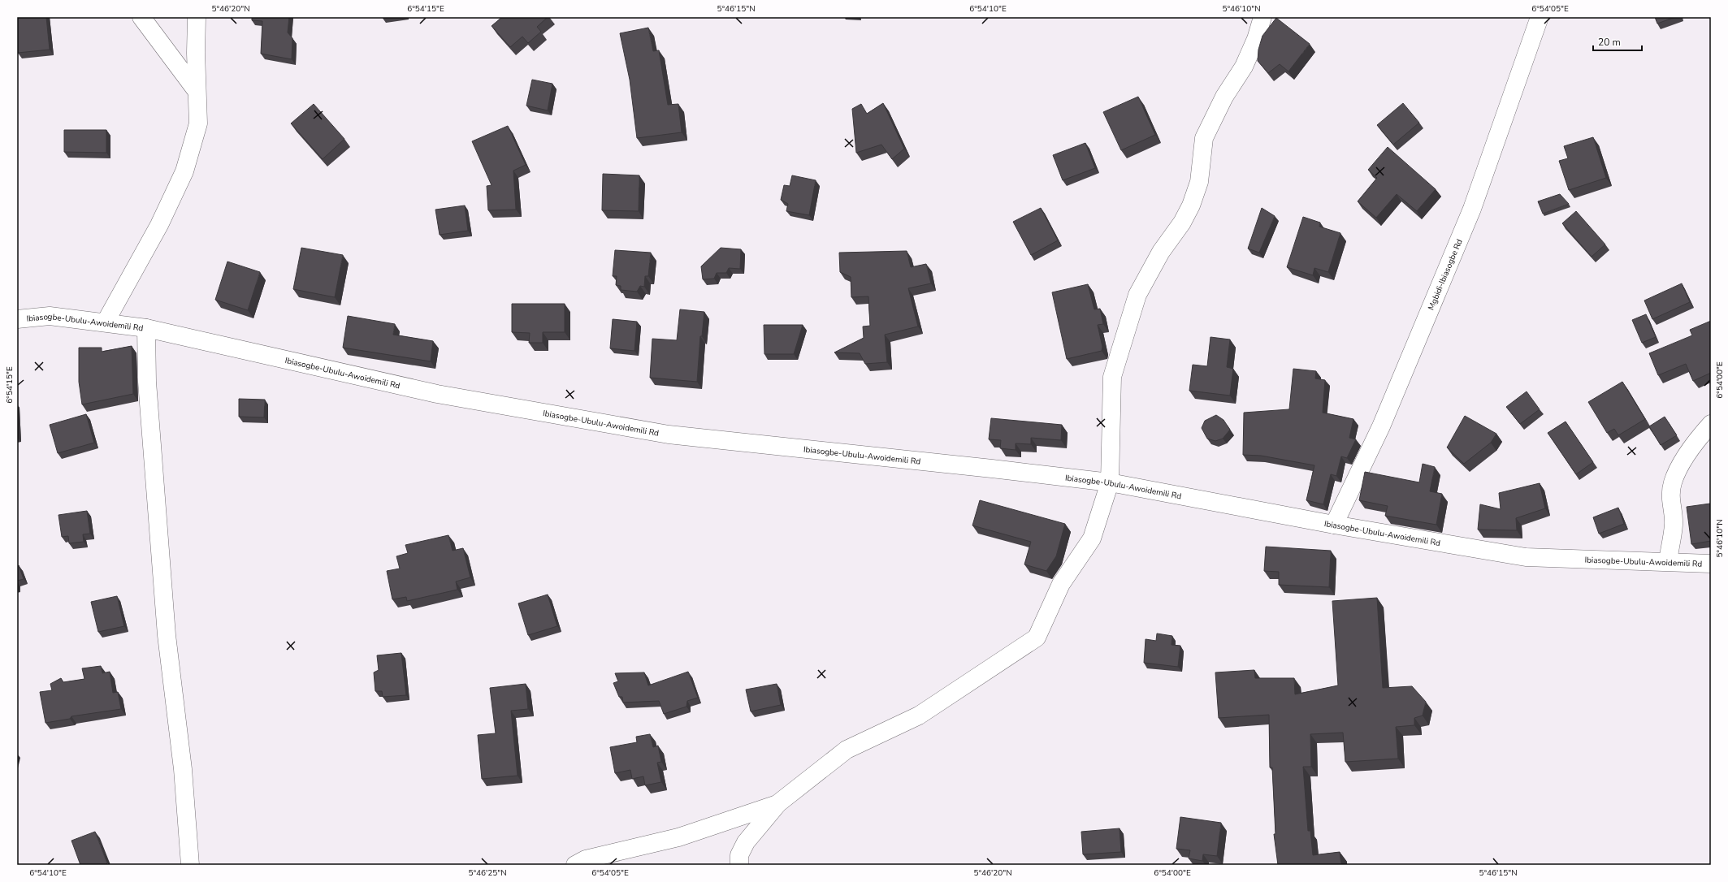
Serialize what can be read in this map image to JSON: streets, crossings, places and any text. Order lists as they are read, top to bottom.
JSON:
{
  "streets": {
    "street": ["Mgbidi-Ibiasogbe Rd", "Ibiasogbe-Ubulu-Awoidemili Rd"]
  },
  "crossings": [
    ["Mgbidi-Ibiasogbe Rd", "Ibiasogbe-Ubulu-Awoidemili Rd"]
  ],
  "scale_bar": "20 m",
  "coordinates": [
    "5°46'20\"N",
    "6°54'15\"E",
    "5°46'15\"N",
    "6°54'10\"E",
    "5°46'10\"N",
    "6°54'05\"E",
    "6°54'00\"E",
    "5°46'25\"N"
  ]
}
